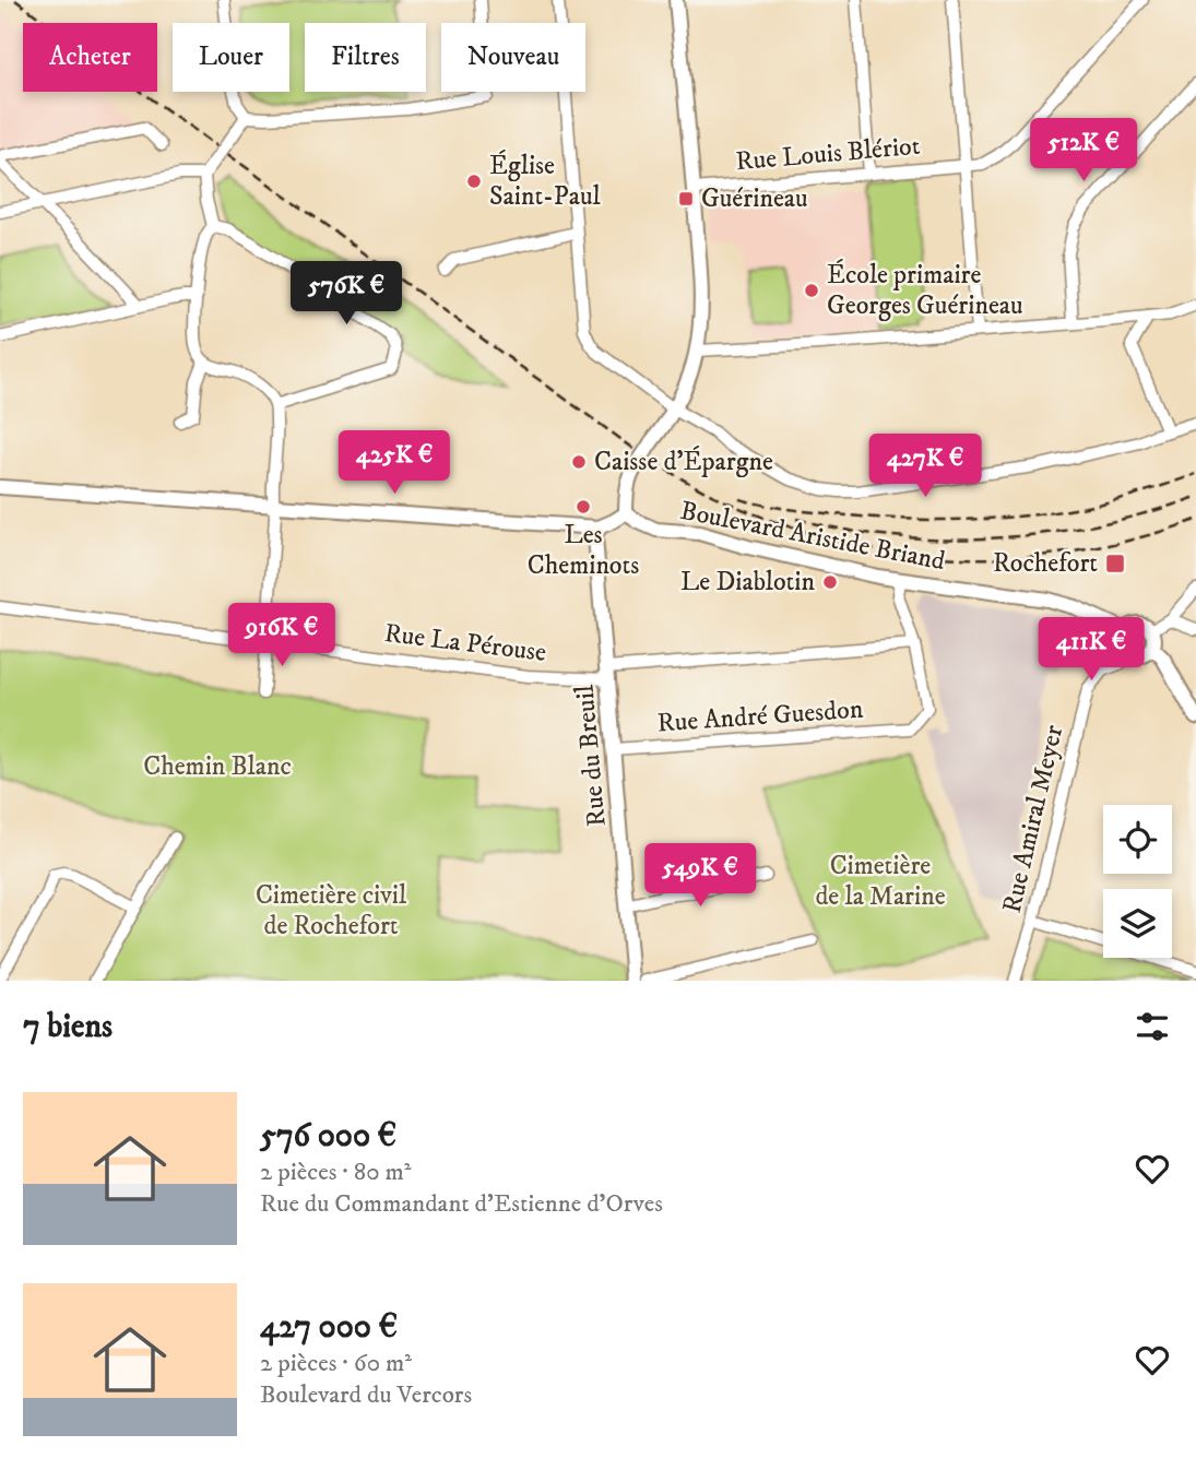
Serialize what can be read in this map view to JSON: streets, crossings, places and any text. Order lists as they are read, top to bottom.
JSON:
{
  "streets": {
    "street": [
      "Rue Louis Blériot",
      "Boulevard Aristide Briand",
      "Rue La Pérouse",
      "Rue André Guesdon",
      "Rue du Breuil",
      "Rue Amiral Meyer"
    ]
  },
  "crossings": [
    ["Boulevard Aristide Briand", "Rue Amiral Meyer"],
    ["Rue La Pérouse", "Rue André Guesdon"],
    ["Rue La Pérouse", "Rue du Breuil"],
    ["Rue André Guesdon", "Rue du Breuil"]
  ],
  "parks": ["Chemin Blanc", "Cimetière de la Marine", "Cimetière civil de Rochefort"],
  "places": {
    "other": [
      "Église Saint-Paul",
      "École primaire Georges Guérineau",
      "Caisse d'Épargne",
      "Les Cheminots",
      "Le Diablotin"
    ],
    "transit": ["Guérineau", "Rochefort"]
  },
  "page": {
    "chip": [
      "Acheter",
      "Louer",
      "Filtres",
      "Nouveau"
    ],
    "price": [
      "512K €",
      "576K €",
      "425K €",
      "427K €",
      "916K €",
      "411K €",
      "549K €"
    ],
    "heading": "7 biens",
    "list": [
      {
        "name": "576 000 €",
        "note": "2 pièces · 80 m² · Rue du Commandant d'Estienne d'Orves"
      },
      {
        "name": "427 000 €",
        "note": "2 pièces · 60 m² · Boulevard du Vercors"
      }
    ]
  }
}
